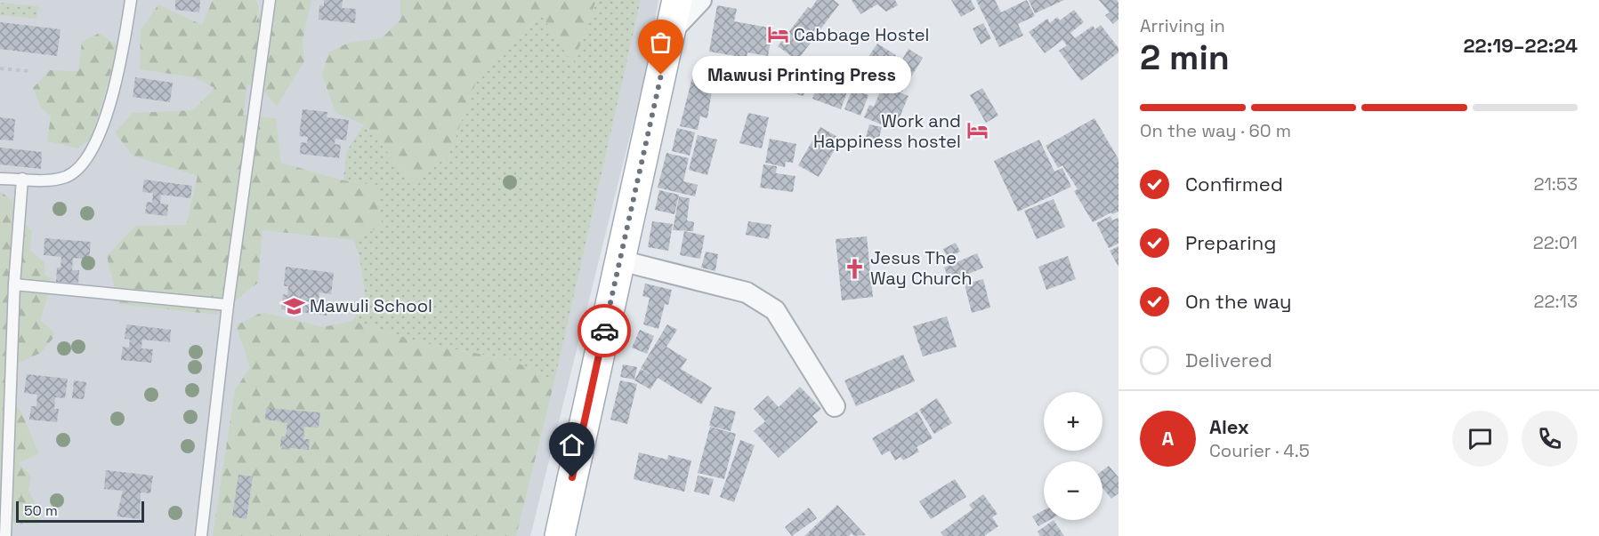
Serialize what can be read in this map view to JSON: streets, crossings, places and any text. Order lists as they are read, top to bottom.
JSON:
{
  "places": {
    "hotel": ["Cabbage Hostel", "Work and Happiness hostel"],
    "other": ["Mawusi Printing Press"],
    "church": ["Jesus The Way Church"],
    "school or university": ["Mawuli School"]
  },
  "scale_bar": "50 m",
  "page": {
    "heading": ["2 min", "Arriving in", "22:19–22:24"],
    "panel": ["Alex", "Courier · 4.5"],
    "bubble": "Mawusi Printing Press",
    "bar": "On the way · 60 m",
    "list": [
      ["Confirmed", "21:53"],
      ["Preparing", "22:01"],
      ["On the way", "22:13"],
      "Delivered"
    ],
    "map_buttons": ["+", "−"],
    "round": "A",
    "scale": "50 m"
  }
}
